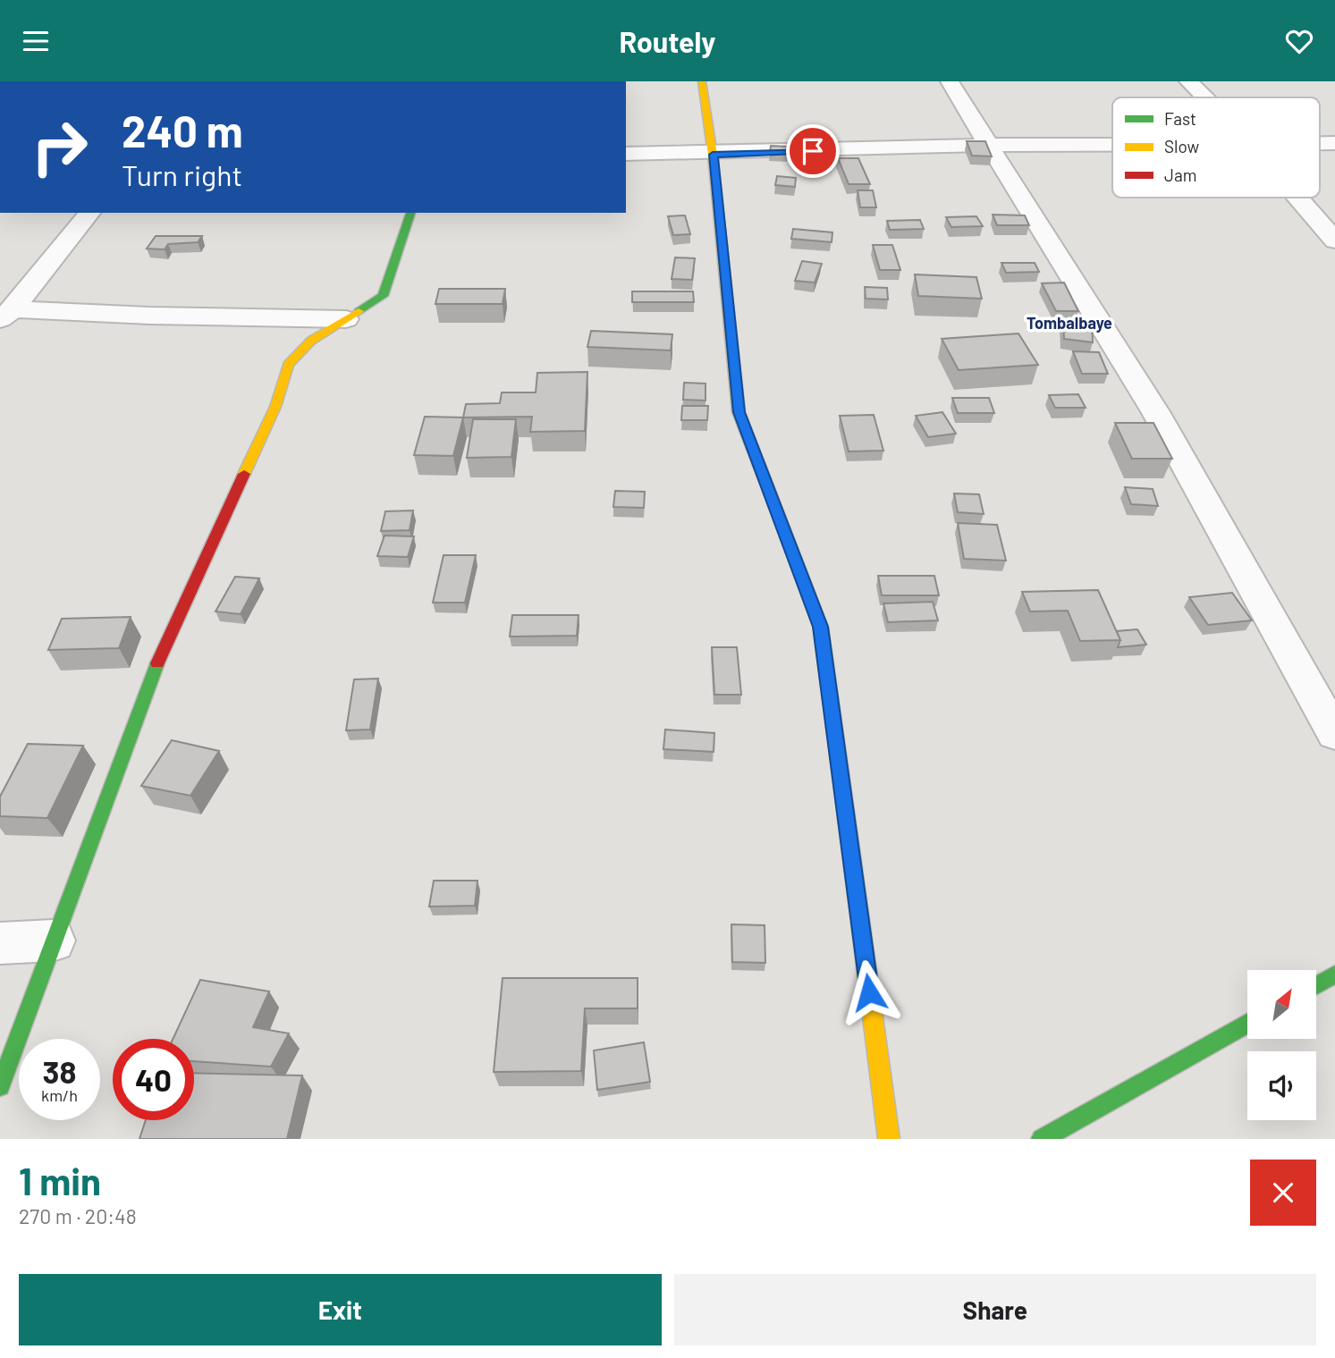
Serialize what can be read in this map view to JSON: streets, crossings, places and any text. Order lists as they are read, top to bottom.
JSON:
{
  "districts": ["Tombalbaye"],
  "legend": ["Fast", "Slow", "Jam"],
  "north": "top right",
  "page": {
    "header": "Routely",
    "turn": ["240 m", "Turn right"],
    "speed": "38 km/h",
    "limit": "40",
    "heading": ["1 min", "270 m · 20:48"],
    "buttons": ["Exit", "Share"]
  }
}
